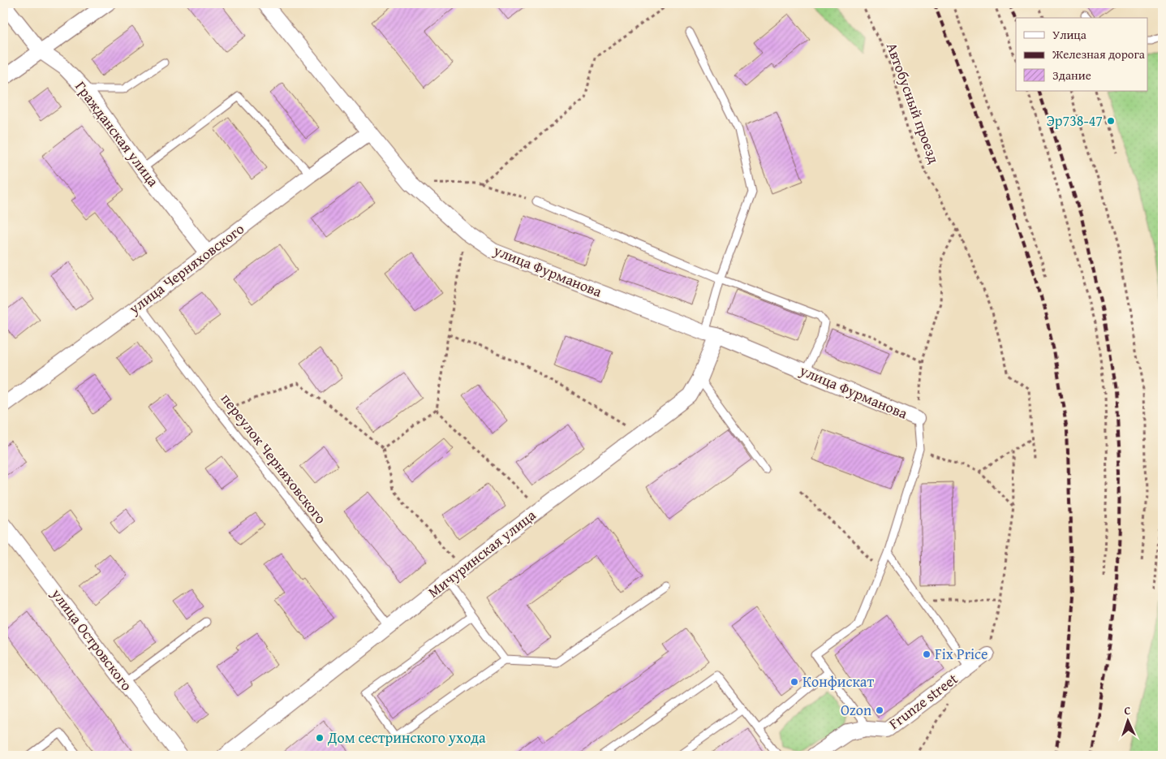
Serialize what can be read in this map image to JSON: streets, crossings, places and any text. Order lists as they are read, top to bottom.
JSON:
{
  "streets": {
    "street": [
      "Гражданская улица",
      "улица Черняховского",
      "улица Фурманова",
      "Мичуринская улица",
      "улица Островского",
      "Frunze street"
    ],
    "lane": ["переулок Черняховского"],
    "path": ["Автобусный проезд"]
  },
  "crossings": [
    ["Гражданская улица", "улица Черняховского"],
    ["улица Черняховского", "улица Фурманова"],
    ["улица Черняховского", "переулок Черняховского"],
    ["улица Фурманова", "Мичуринская улица"],
    ["переулок Черняховского", "Мичуринская улица"]
  ],
  "places": [
    "Эр738-47",
    "Fix Price",
    "Конфискат",
    "Ozon",
    "Дом сестринского ухода"
  ],
  "legend": ["Улица", "Железная дорога", "Здание"],
  "north": "top"
}
